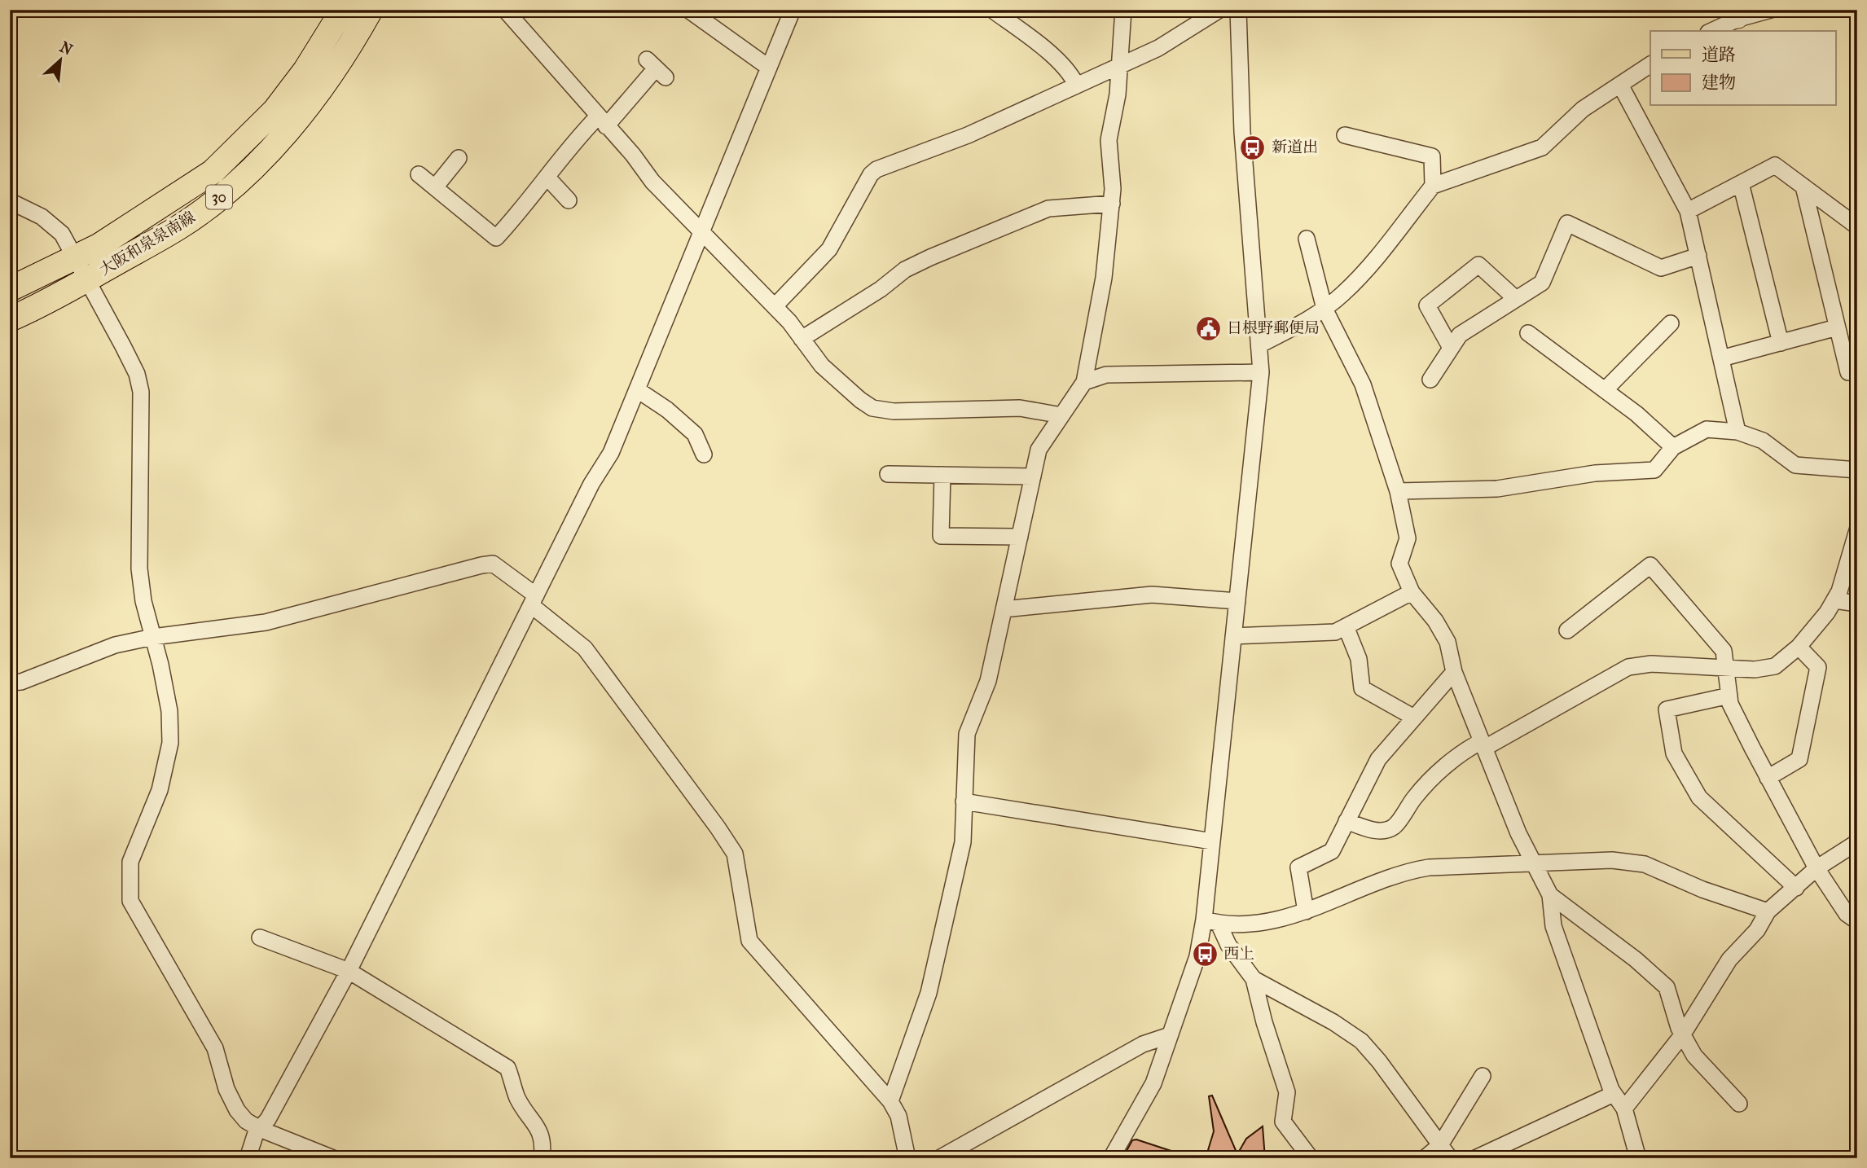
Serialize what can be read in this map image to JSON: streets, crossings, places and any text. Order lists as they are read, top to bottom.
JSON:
{
  "streets": {
    "main road": ["30", "大阪和泉泉南線"]
  },
  "places": {
    "bus stop": ["新道出", "西上"],
    "public building": ["日根野郵便局"]
  },
  "legend": ["道路", "建物"],
  "north": "top right"
}
